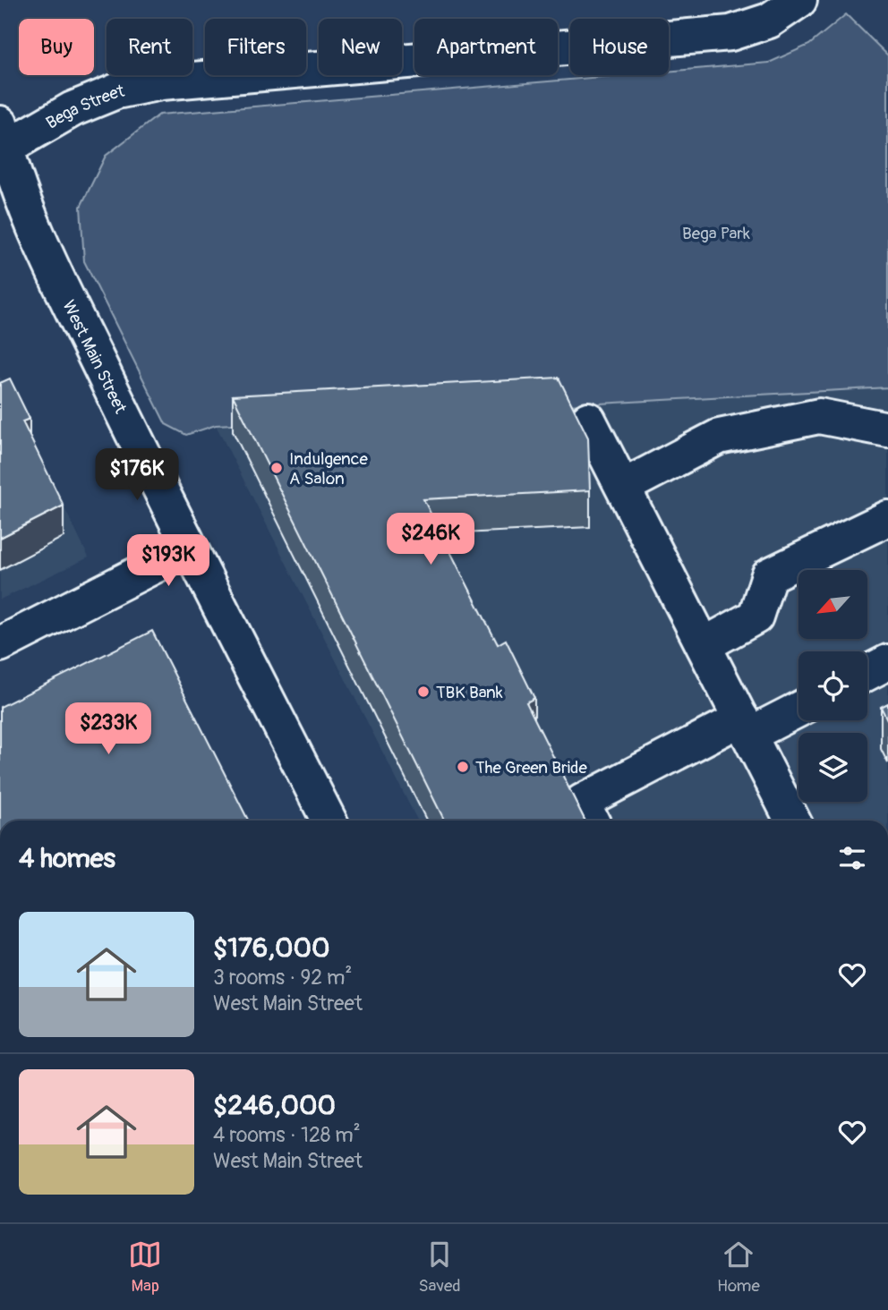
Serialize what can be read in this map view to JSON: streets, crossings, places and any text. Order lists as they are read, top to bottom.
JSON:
{
  "streets": {
    "street": ["Bega Street", "West Main Street"]
  },
  "crossings": [
    ["Bega Street", "West Main Street"]
  ],
  "parks": ["Bega Park"],
  "places": ["Indulgence A Salon", "TBK Bank", "The Green Bride"],
  "north": "bottom left",
  "page": {
    "chip": [
      "Buy",
      "Rent",
      "Filters",
      "New",
      "Apartment",
      "House"
    ],
    "price": [
      "$176K",
      "$246K",
      "$193K",
      "$233K"
    ],
    "heading": "4 homes",
    "list": [
      {
        "name": "$176,000",
        "note": "3 rooms · 92 m² · West Main Street"
      },
      {
        "name": "$246,000",
        "note": "4 rooms · 128 m² · West Main Street"
      }
    ],
    "tabs": ["Map", "Saved", "Home"]
  }
}
